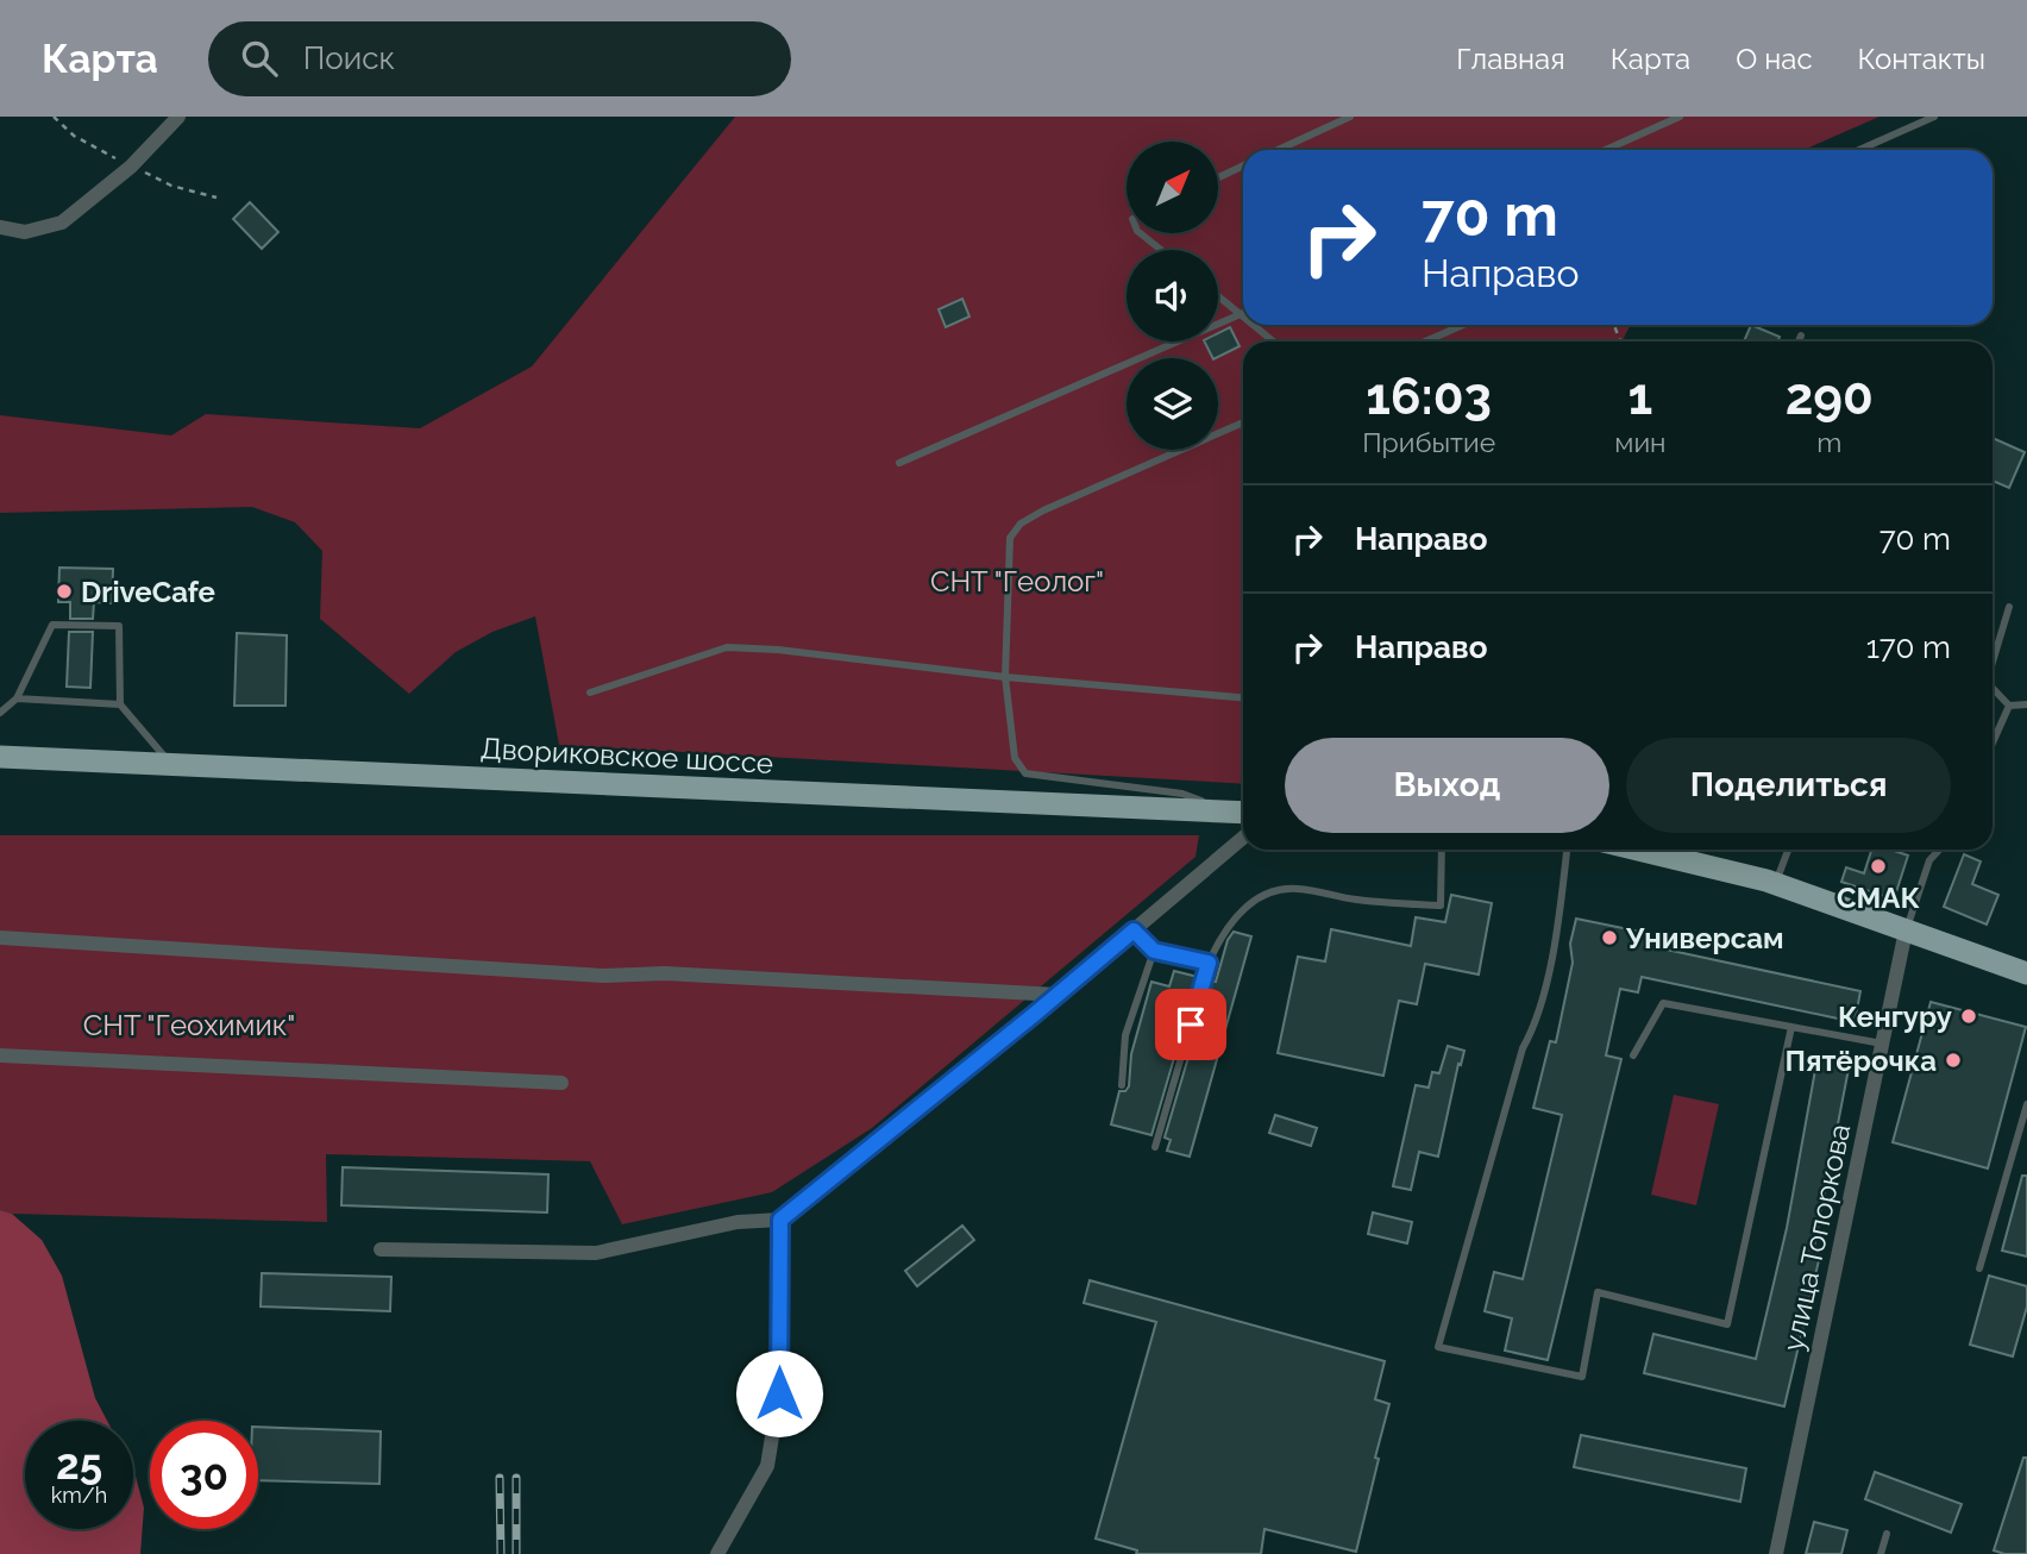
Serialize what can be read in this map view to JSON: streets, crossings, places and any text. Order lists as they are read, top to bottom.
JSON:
{
  "streets": {
    "main road": ["Двориковское шоссе"],
    "street": ["улица Топоркова"]
  },
  "parks": ["СНТ \"Геолог\"", "СНТ \"Геохимик\""],
  "places": [
    "DriveCafe",
    "СМАК",
    "Универсам",
    "Кенгуру",
    "Пятёрочка"
  ],
  "north": "top right",
  "page": {
    "header": "Карта",
    "search": "Поиск",
    "nav": [
      "Главная",
      "Карта",
      "О нас",
      "Контакты"
    ],
    "turn": ["70 m", "Направо"],
    "eta": [
      "16:03",
      "Прибытие",
      "1",
      "мин",
      "290",
      "m"
    ],
    "list": [
      {
        "name": "Направо",
        "value": "70 m"
      },
      {
        "name": "Направо",
        "value": "170 m"
      }
    ],
    "buttons": ["Выход", "Поделиться"],
    "speed": "25 km/h",
    "limit": "30"
  }
}
